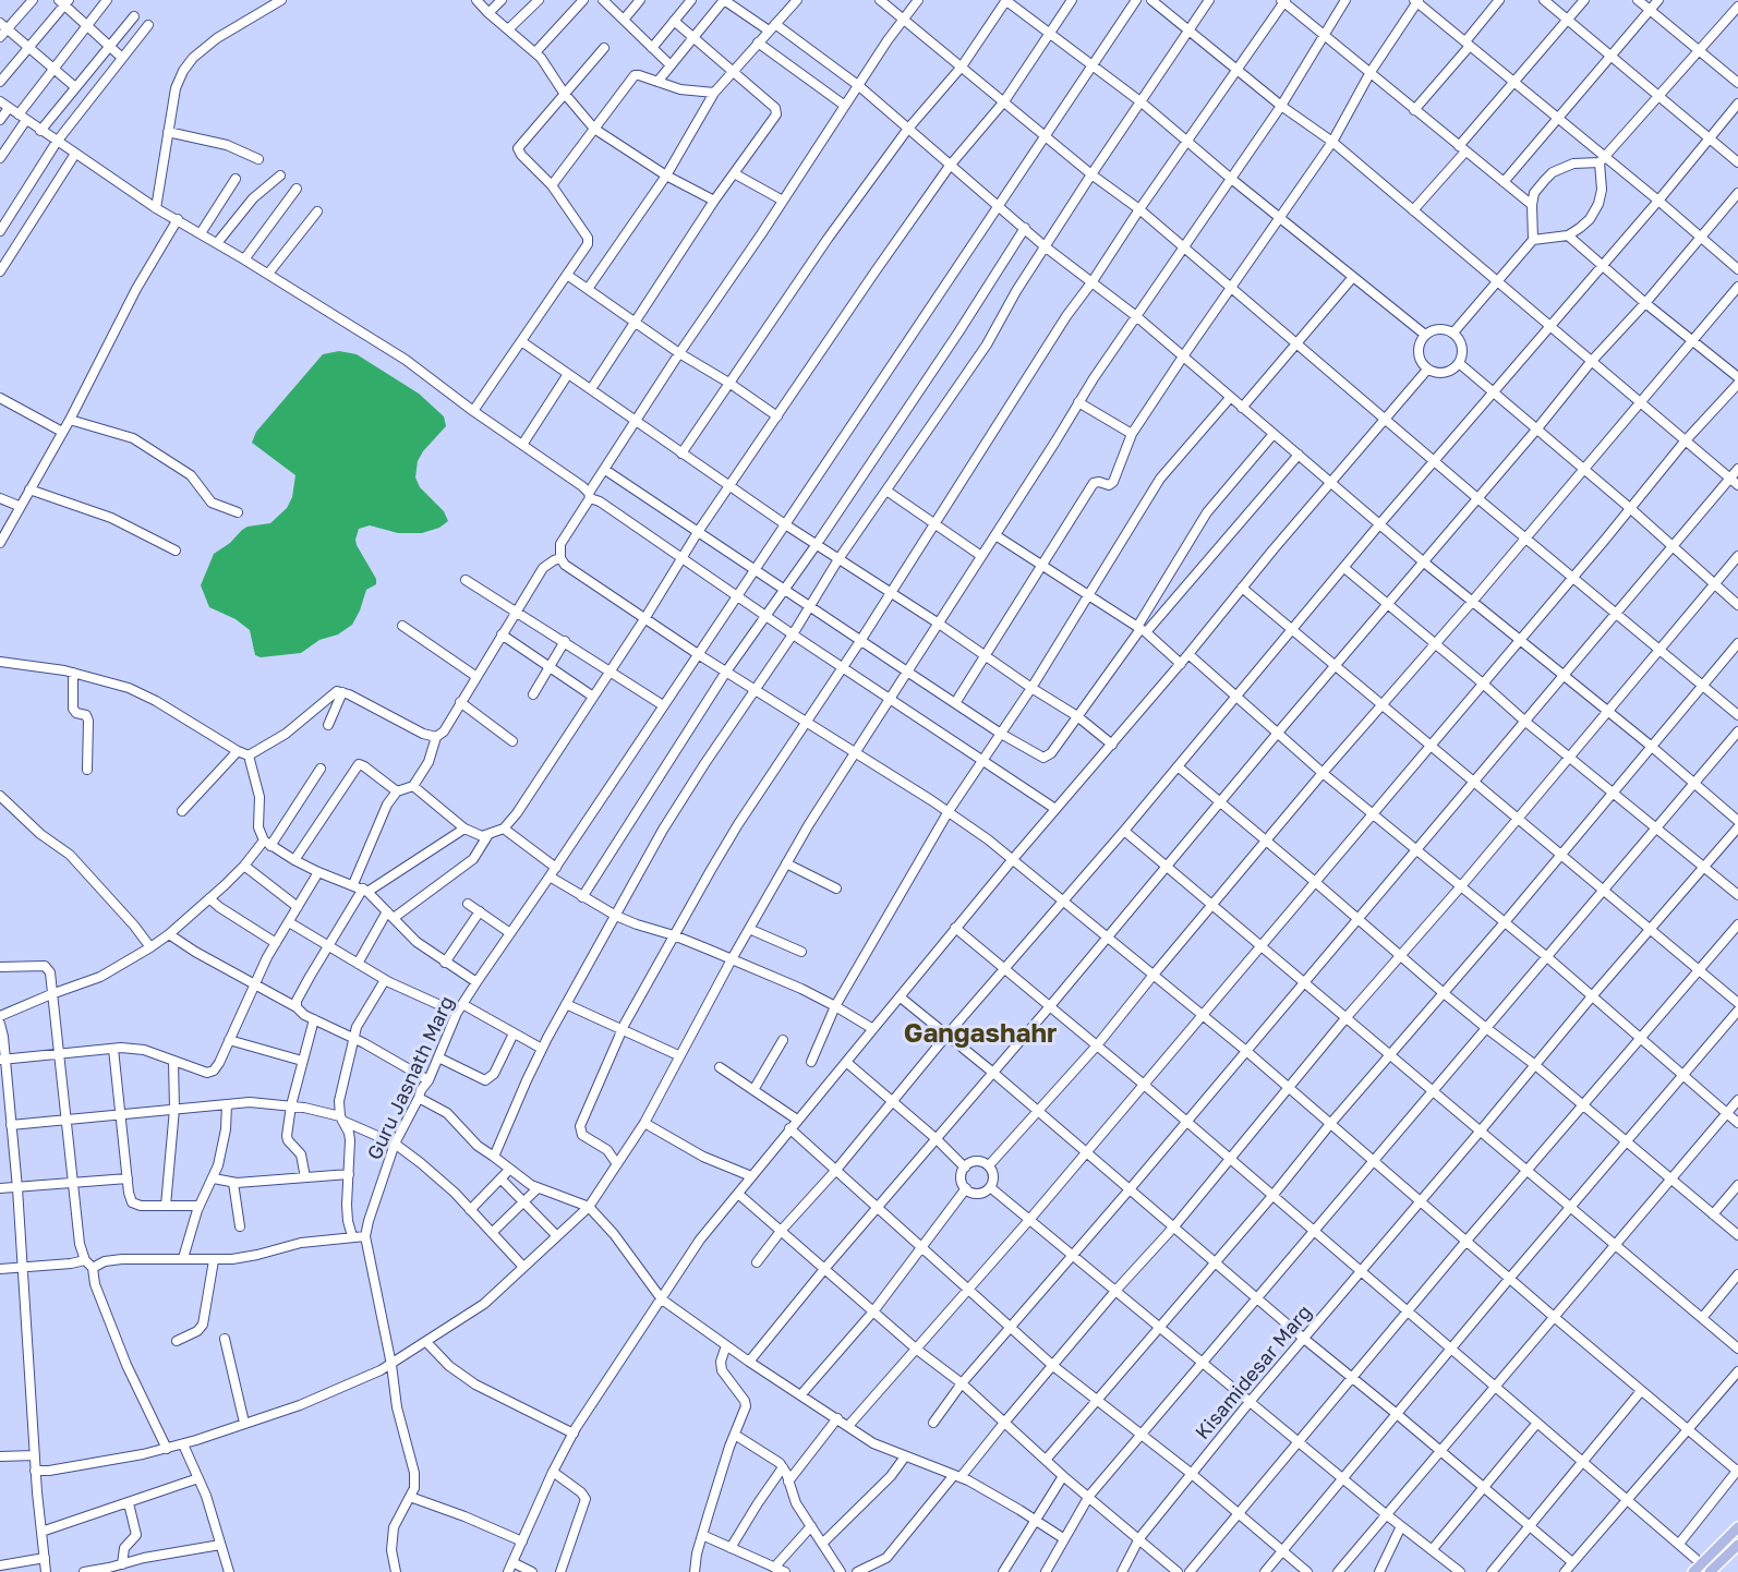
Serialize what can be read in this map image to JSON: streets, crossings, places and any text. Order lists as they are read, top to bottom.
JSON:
{
  "streets": {
    "street": ["Guru Jasnath Marg", "Kisamidesar Marg"]
  },
  "districts": ["Gangashahr"]
}
